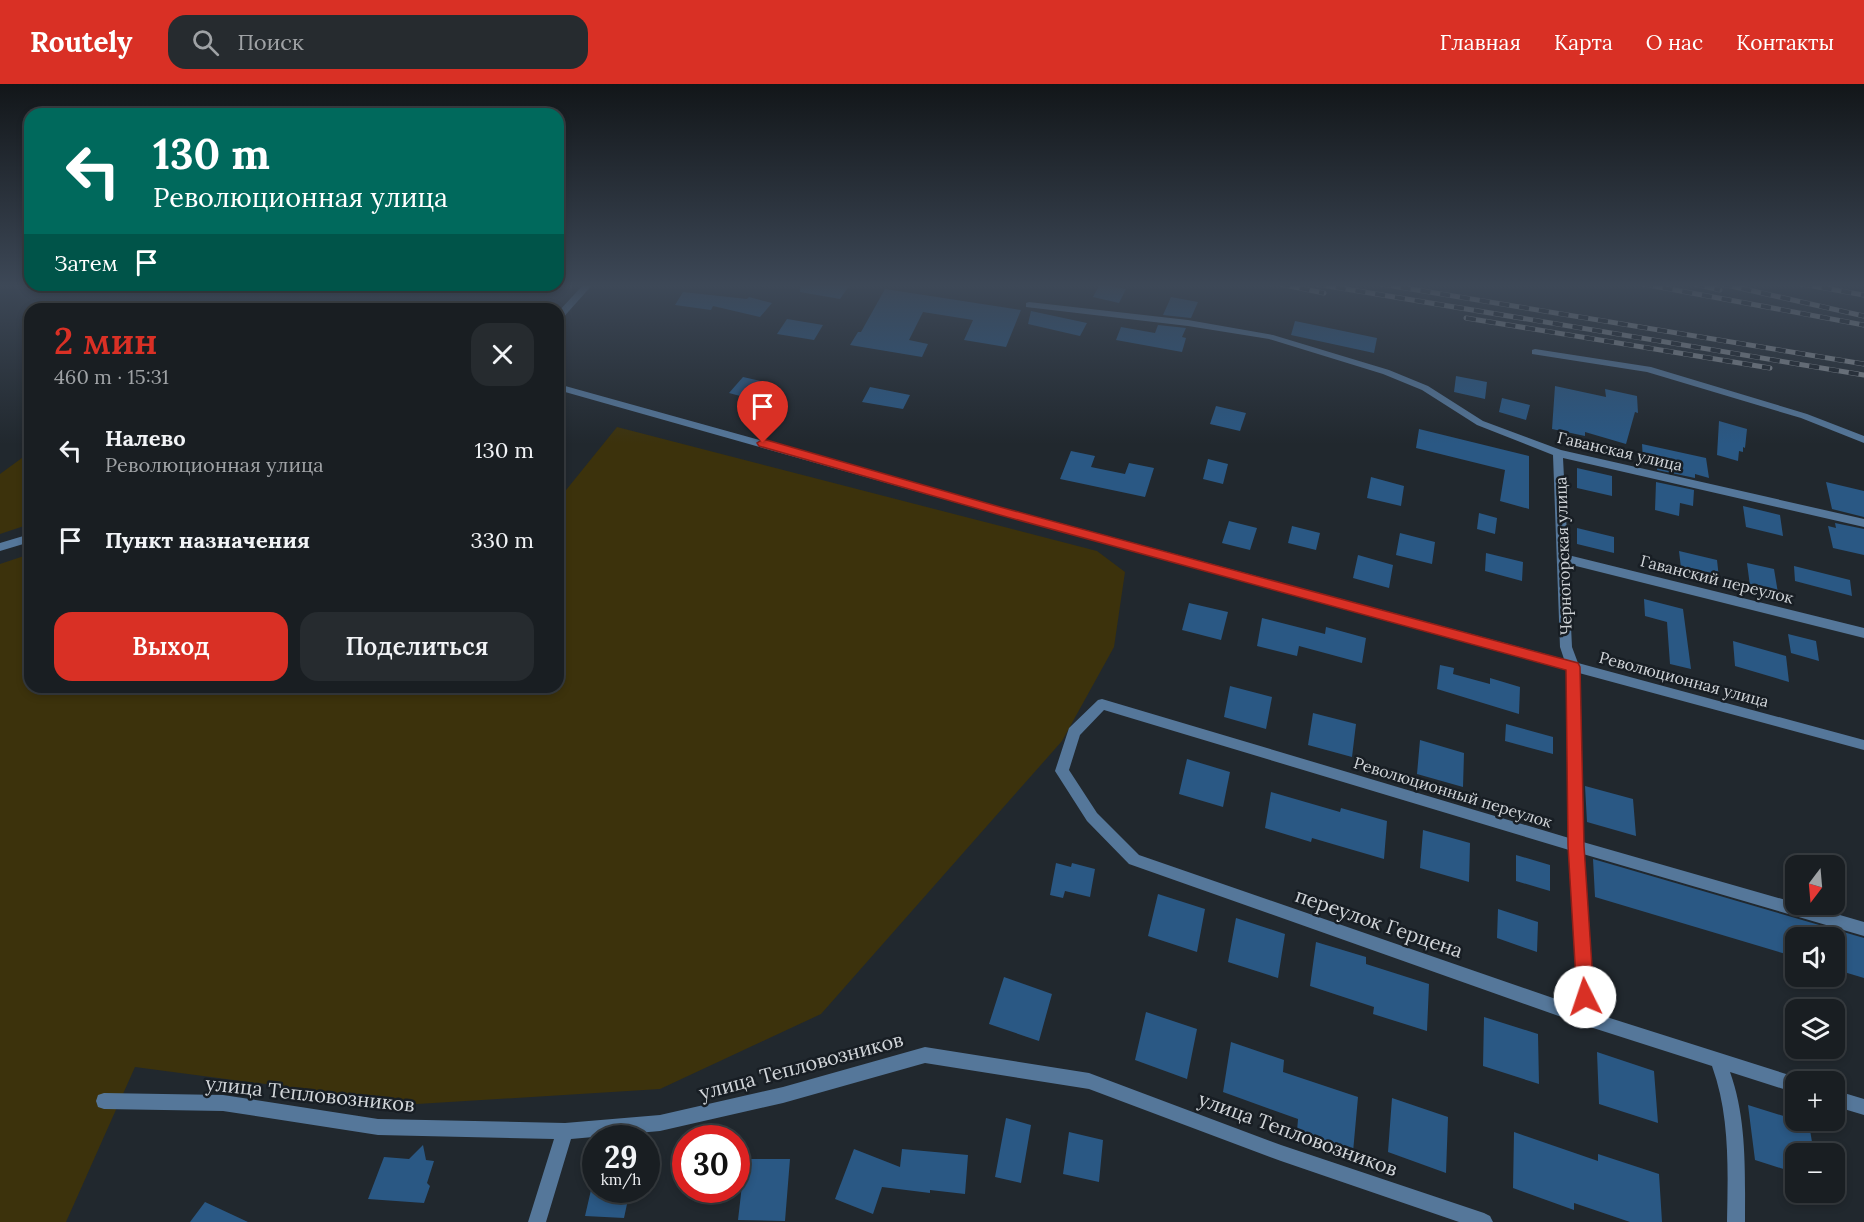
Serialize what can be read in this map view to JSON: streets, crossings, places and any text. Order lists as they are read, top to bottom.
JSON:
{
  "streets": {
    "street": [
      "Гаванская улица",
      "Черногорская улица",
      "Гаванский переулок",
      "Революционная улица",
      "Революционный переулок",
      "переулок Герцена",
      "улица Тепловозников"
    ]
  },
  "crossings": [
    ["Гаванская улица", "Черногорская улица"],
    ["Черногорская улица", "Гаванский переулок"],
    ["Черногорская улица", "Революционная улица"],
    ["Черногорская улица", "Революционный переулок"],
    ["Черногорская улица", "переулок Герцена"],
    ["Революционный переулок", "переулок Герцена"]
  ],
  "north": "bottom",
  "page": {
    "header": "Routely",
    "search": "Поиск",
    "nav": [
      "Главная",
      "Карта",
      "О нас",
      "Контакты"
    ],
    "turn": ["130 m", "Революционная улица"],
    "then": "Затем",
    "heading": ["2 мин", "460 m · 15:31"],
    "list": [
      {
        "name": "Налево",
        "note": "Революционная улица",
        "value": "130 m"
      },
      {
        "name": "Пункт назначения",
        "value": "330 m"
      }
    ],
    "buttons": ["Выход", "Поделиться"],
    "map_buttons": ["+", "−"],
    "speed": "29 km/h",
    "limit": "30"
  }
}
